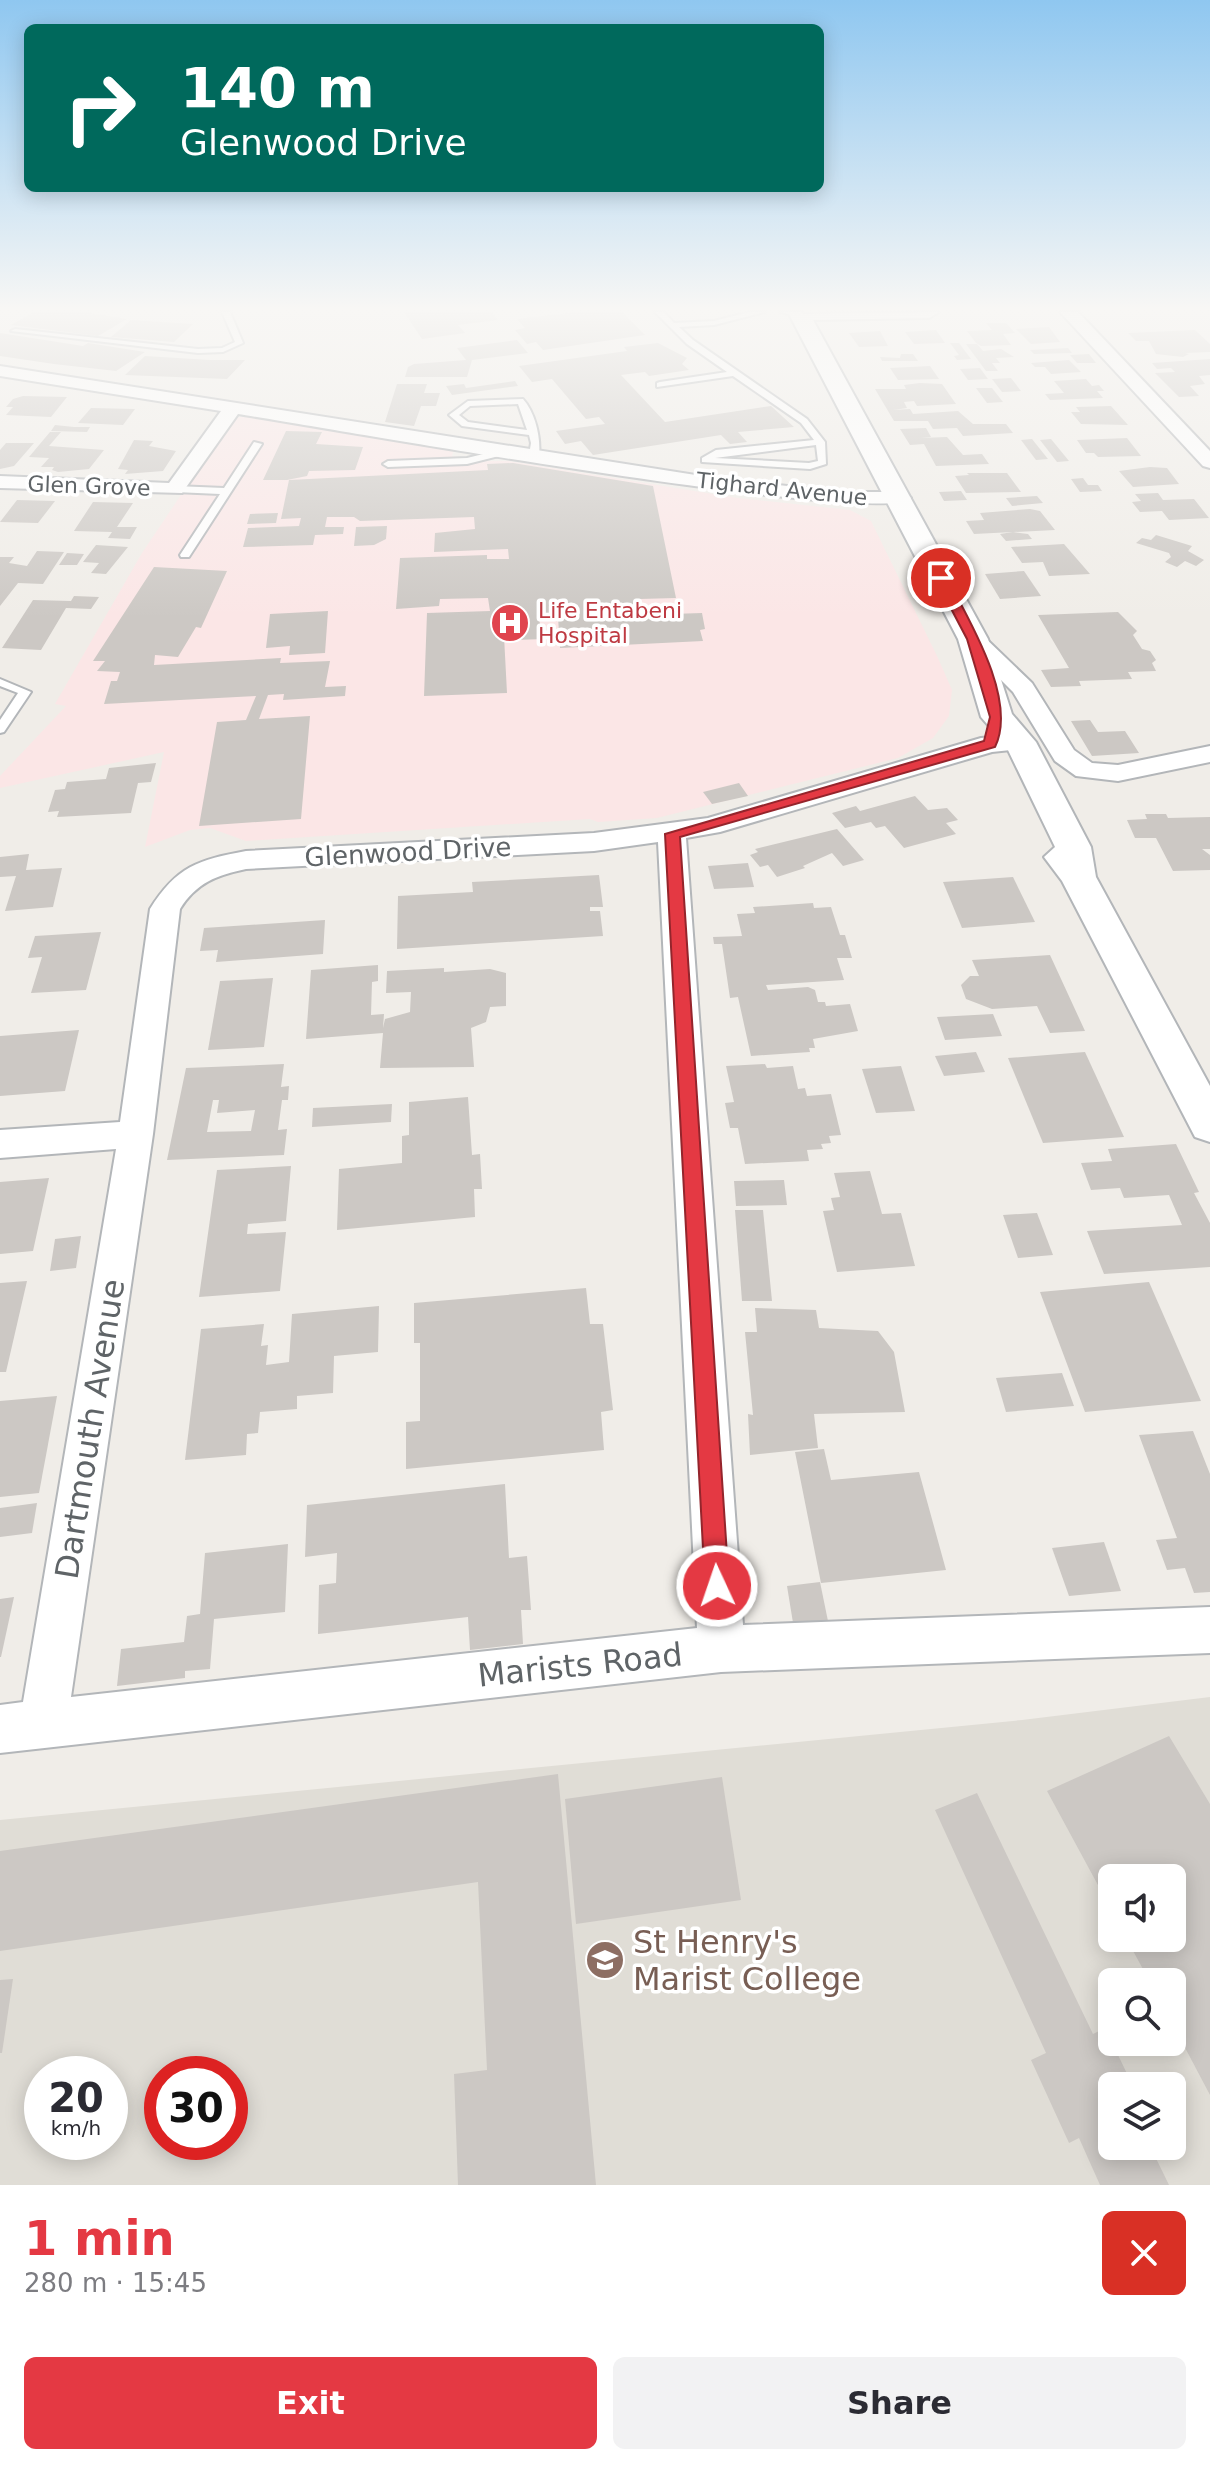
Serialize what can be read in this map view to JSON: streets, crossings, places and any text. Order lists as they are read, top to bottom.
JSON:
{
  "streets": {
    "street": [
      "Glen Grove",
      "Tighard Avenue",
      "Glenwood Drive",
      "Dartmouth Avenue",
      "Marists Road"
    ]
  },
  "crossings": [
    ["Glenwood Drive", "Dartmouth Avenue"],
    ["Dartmouth Avenue", "Marists Road"]
  ],
  "places": {
    "hospital": ["Life Entabeni Hospital"],
    "school or university": ["St Henry's Marist College"]
  },
  "page": {
    "turn": ["140 m", "Glenwood Drive"],
    "speed": "20 km/h",
    "limit": "30",
    "heading": ["1 min", "280 m · 15:45"],
    "buttons": ["Exit", "Share"]
  }
}
